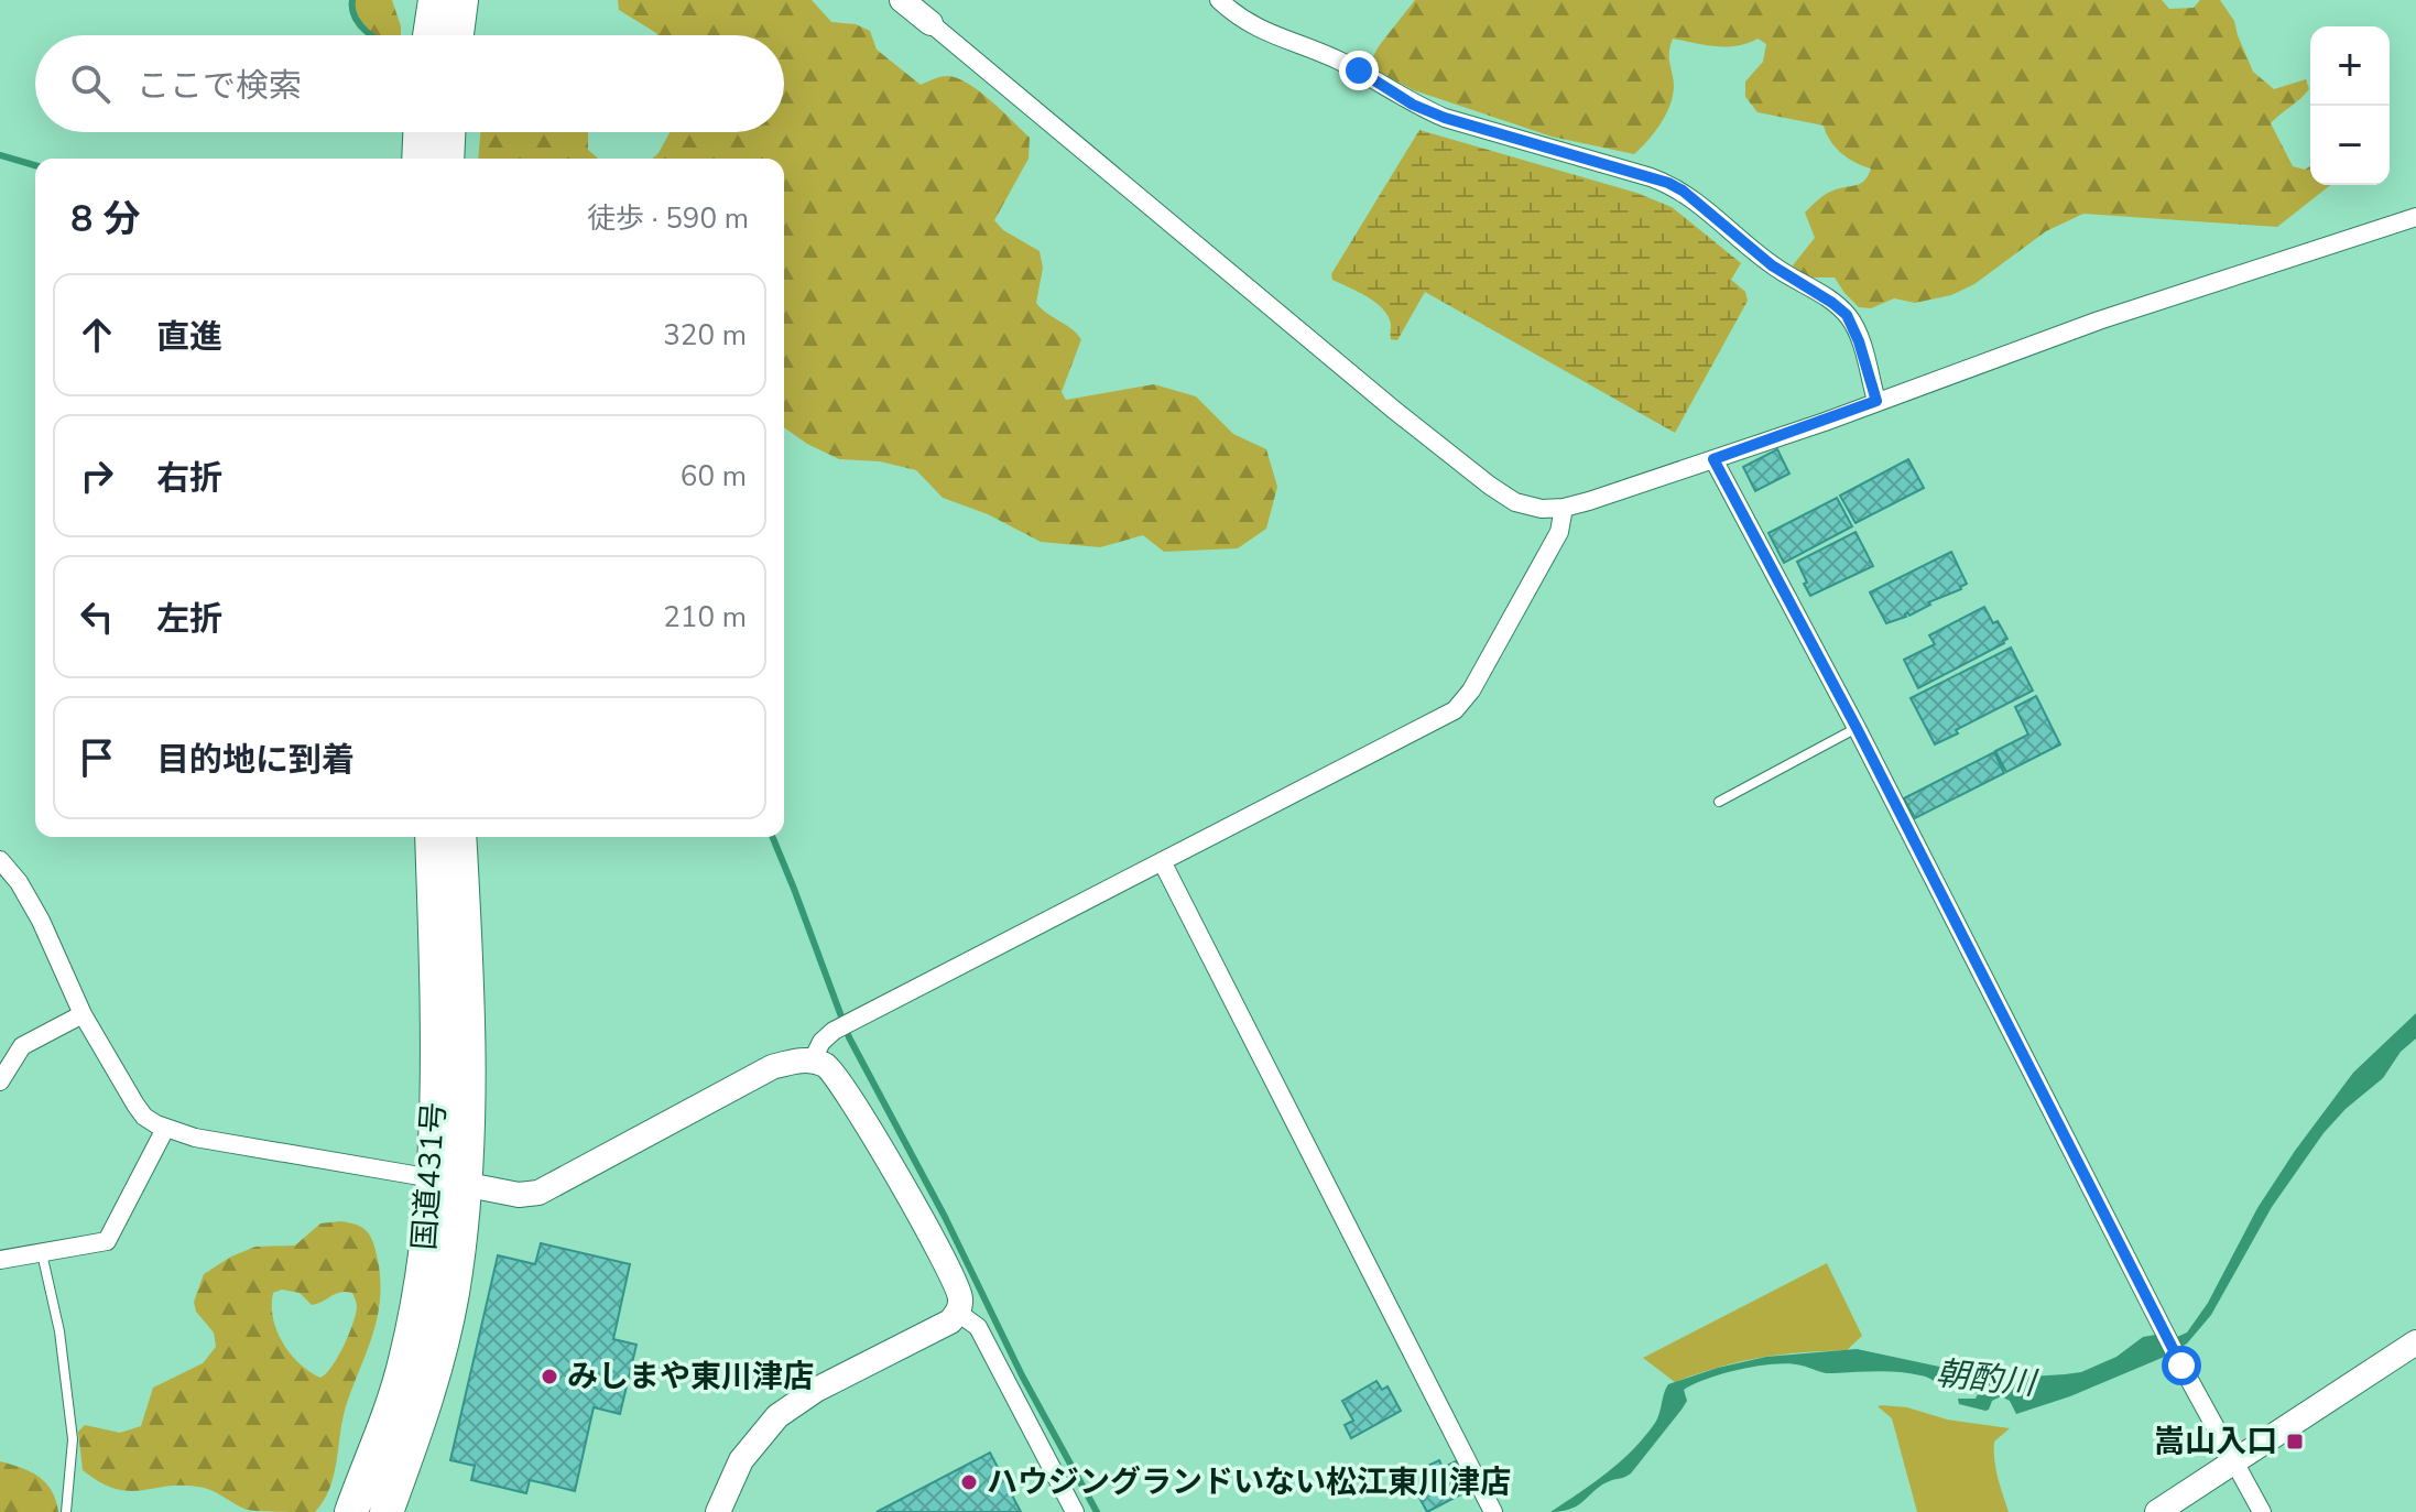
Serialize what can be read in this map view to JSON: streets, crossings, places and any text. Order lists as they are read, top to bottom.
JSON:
{
  "streets": {
    "highway": ["国道431号"]
  },
  "water": ["朝酌川"],
  "places": {
    "other": ["みしまや東川津店", "ハウジングランドいない松江東川津店"],
    "transit": ["嵩山入口"]
  },
  "page": {
    "map_buttons": ["+", "−"],
    "search": "ここで検索",
    "heading": ["8 分", "徒歩 · 590 m"],
    "list": [
      ["直進", "320 m"],
      ["右折", "60 m"],
      ["左折", "210 m"],
      "目的地に到着"
    ]
  }
}
